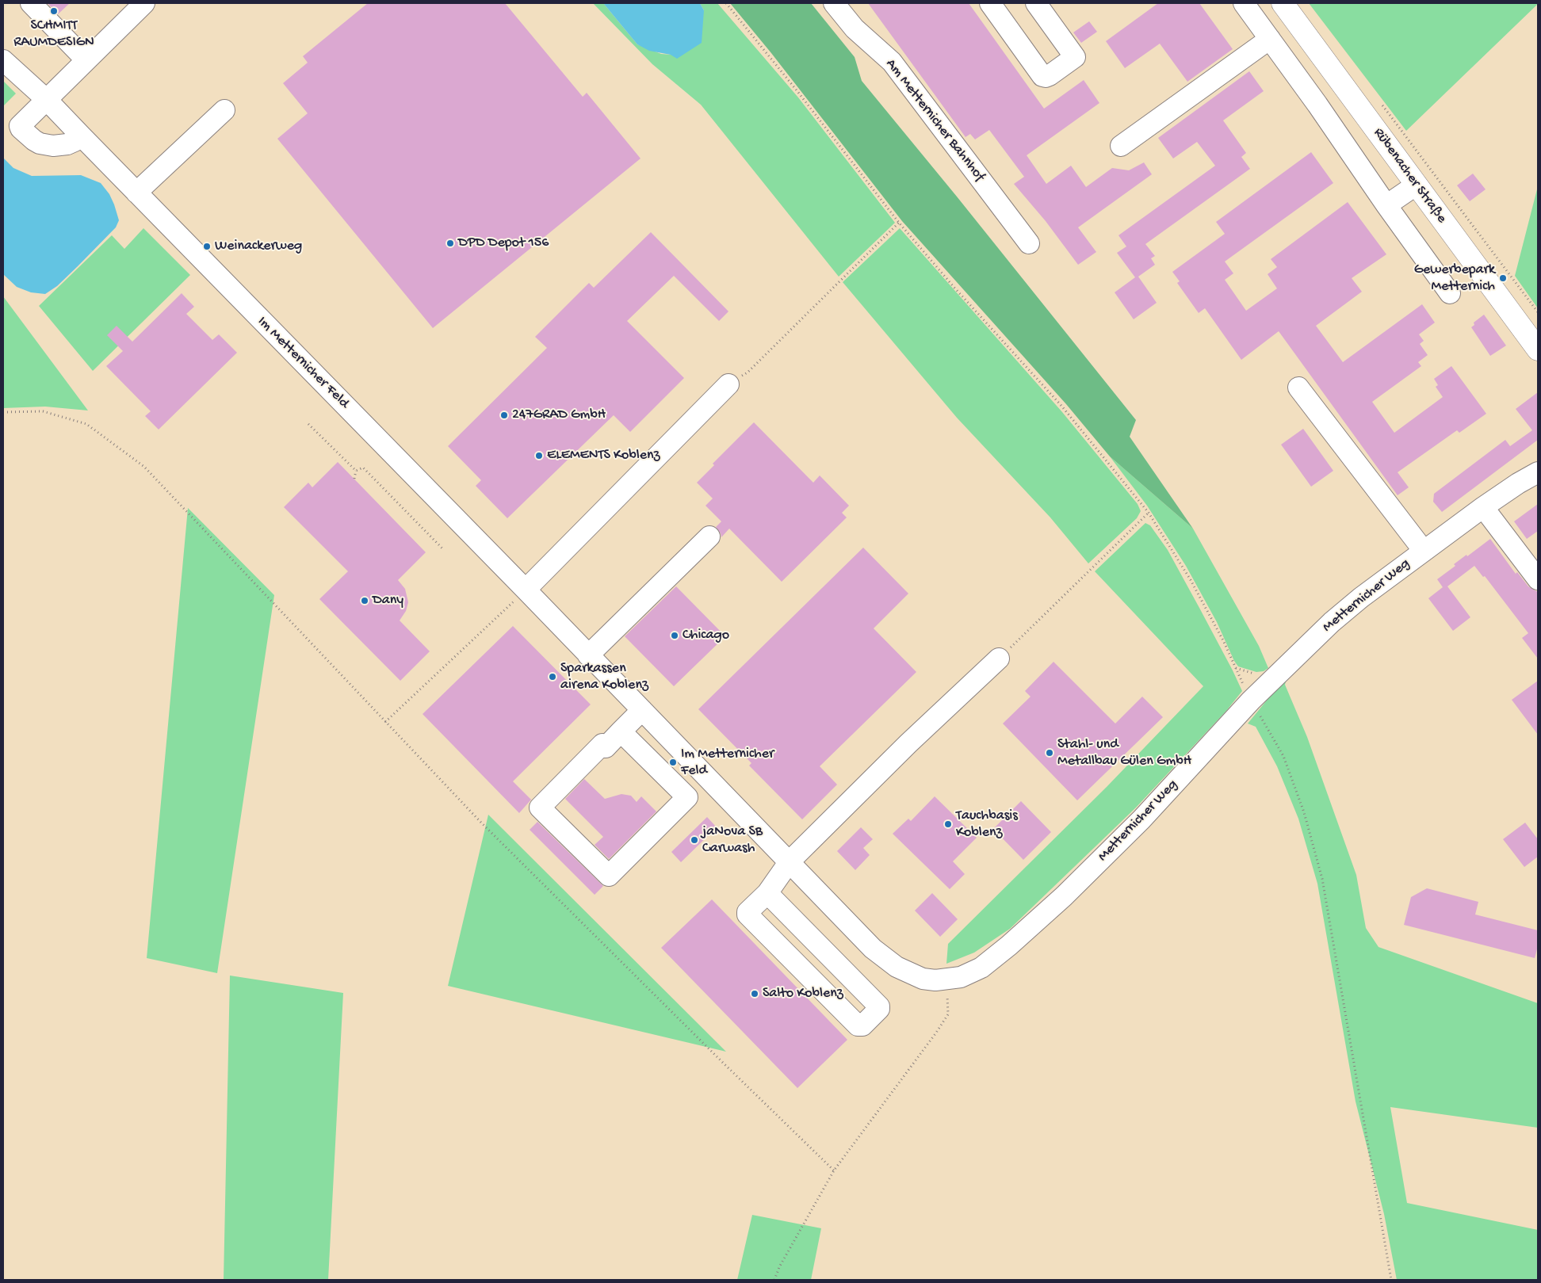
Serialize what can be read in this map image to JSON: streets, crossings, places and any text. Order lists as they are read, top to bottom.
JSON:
{
  "streets": {
    "main road": ["Rübenacher Straße"],
    "street": ["Am Metternicher Bahnhof", "Im Metternicher Feld", "Metternicher Weg"]
  },
  "crossings": [
    ["Im Metternicher Feld", "Metternicher Weg"]
  ],
  "places": [
    "SCHMITT RAUMDESIGN",
    "DPD Depot 156",
    "Weinackerweg",
    "Gewerbepark Metternich",
    "247GRAD GmbH",
    "ELEMENTS Koblenz",
    "Dany",
    "Chicago",
    "Sparkassen airena Koblenz",
    "Stahl- und Metallbau Gülen GmbH",
    "Im Metternicher Feld",
    "Tauchbasis Koblenz",
    "jaNova SB Carwash",
    "Salto Koblenz"
  ]
}
